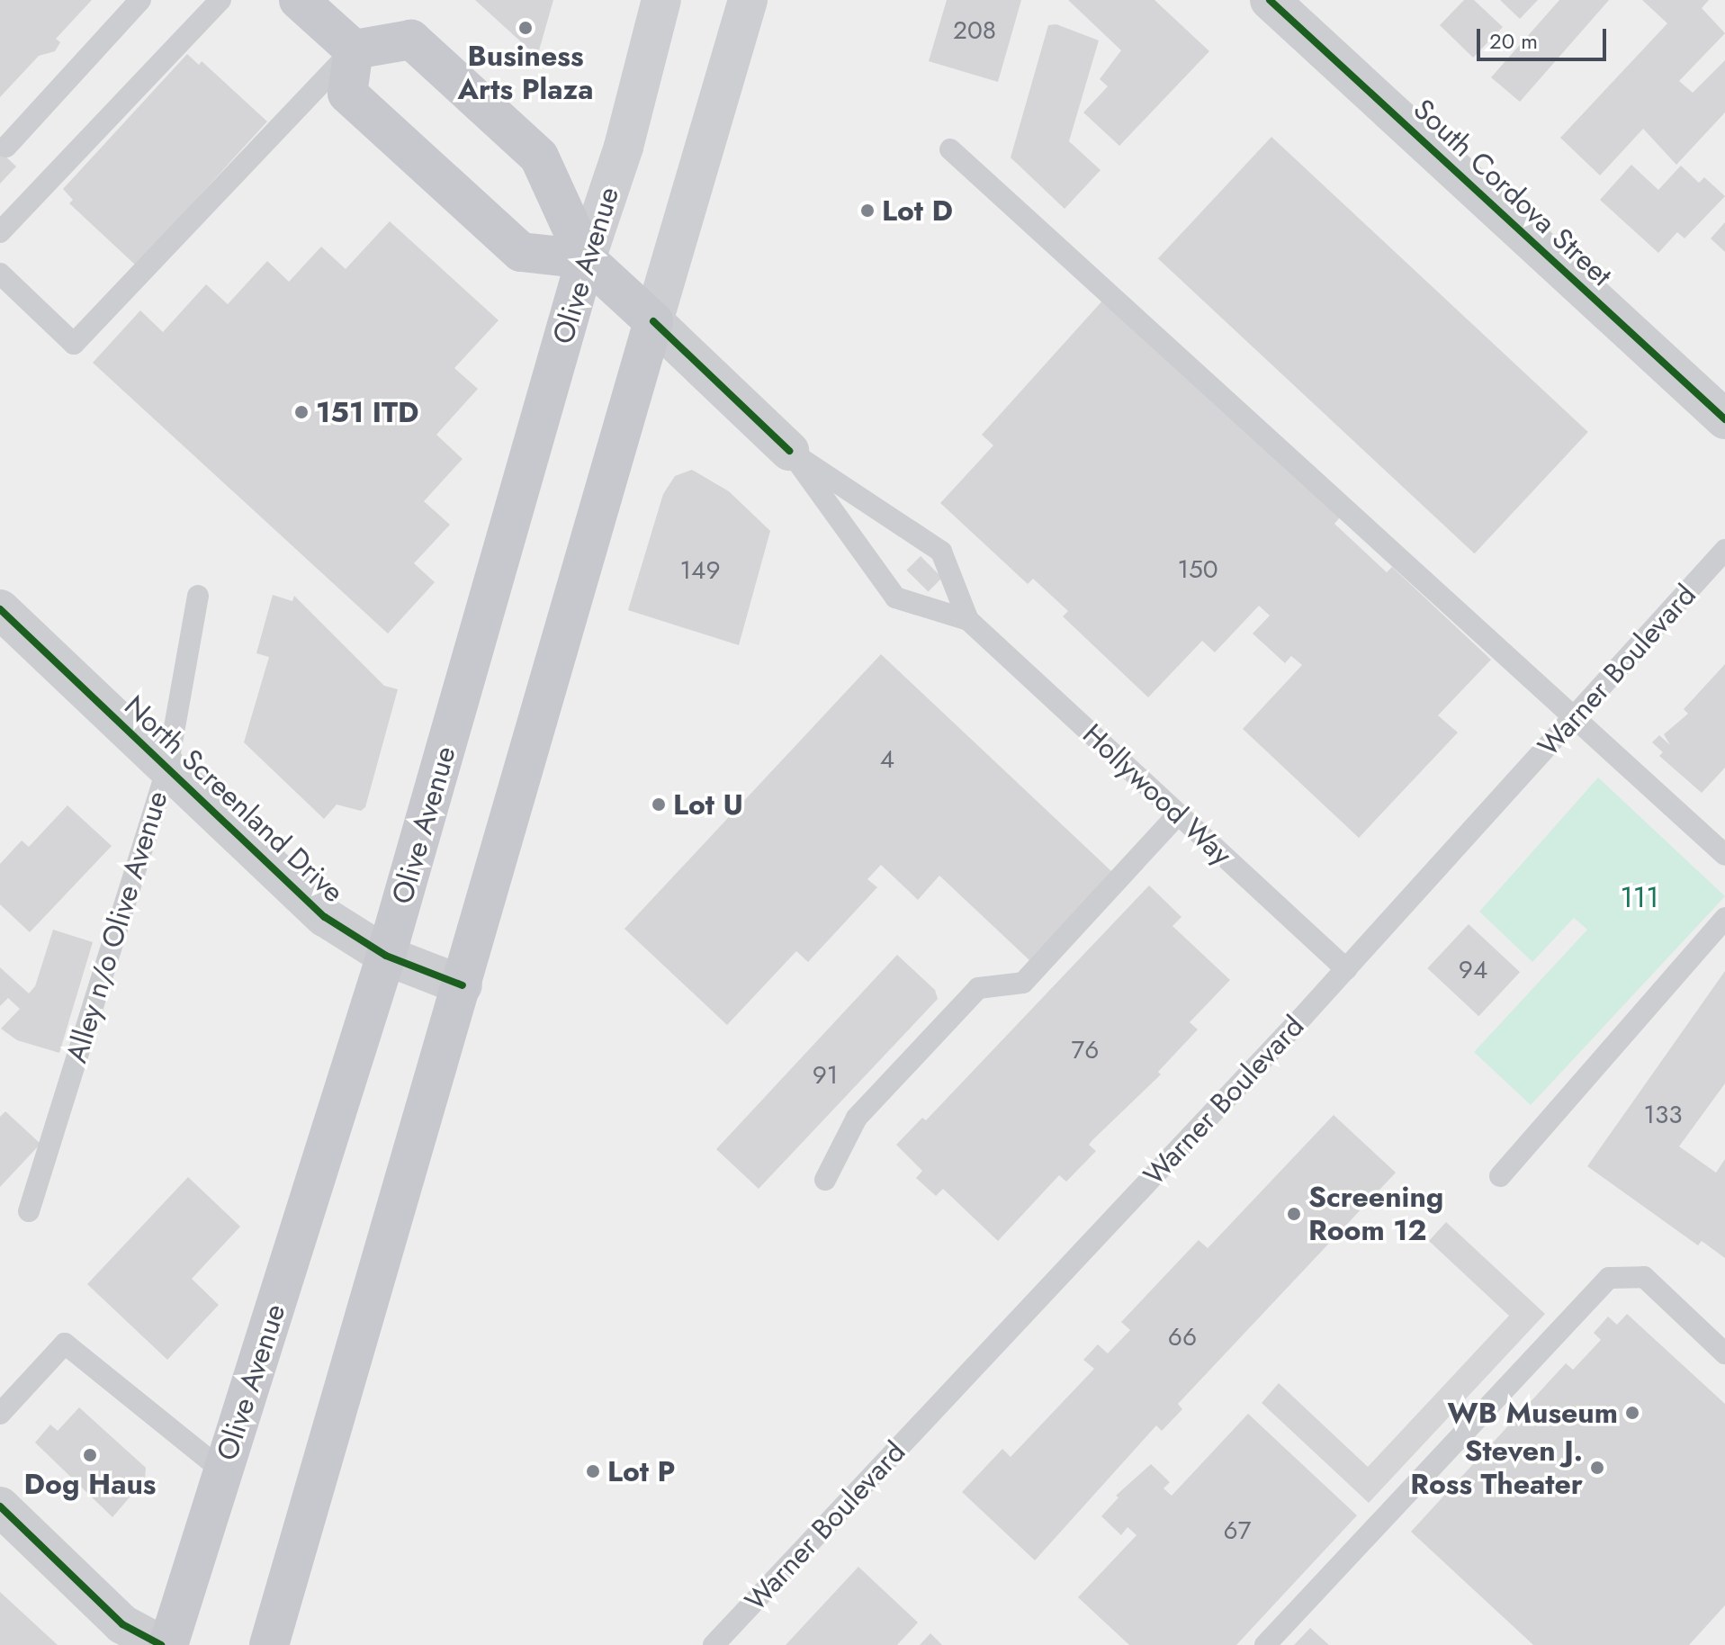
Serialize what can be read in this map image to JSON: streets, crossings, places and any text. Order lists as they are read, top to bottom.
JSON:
{
  "streets": {
    "main road": ["Olive Avenue"],
    "street": ["South Cordova Street", "Hollywood Way", "North Screenland Drive"],
    "lane": ["Warner Boulevard", "Alley n/o Olive Avenue"]
  },
  "crossings": [
    ["Olive Avenue", "North Screenland Drive"],
    ["Warner Boulevard", "Hollywood Way"],
    ["North Screenland Drive", "Alley n/o Olive Avenue"]
  ],
  "parks": ["111"],
  "places": [
    "Business Arts Plaza",
    "Lot D",
    "151 ITD",
    "Lot U",
    "Screening Room 12",
    "WB Museum",
    "Dog Haus",
    "Steven J. Ross Theater",
    "Lot P"
  ],
  "house_numbers": [
    "208",
    "150",
    "149",
    "4",
    "94",
    "76",
    "91",
    "133",
    "66",
    "67"
  ],
  "scale_bar": "20 m"
}
